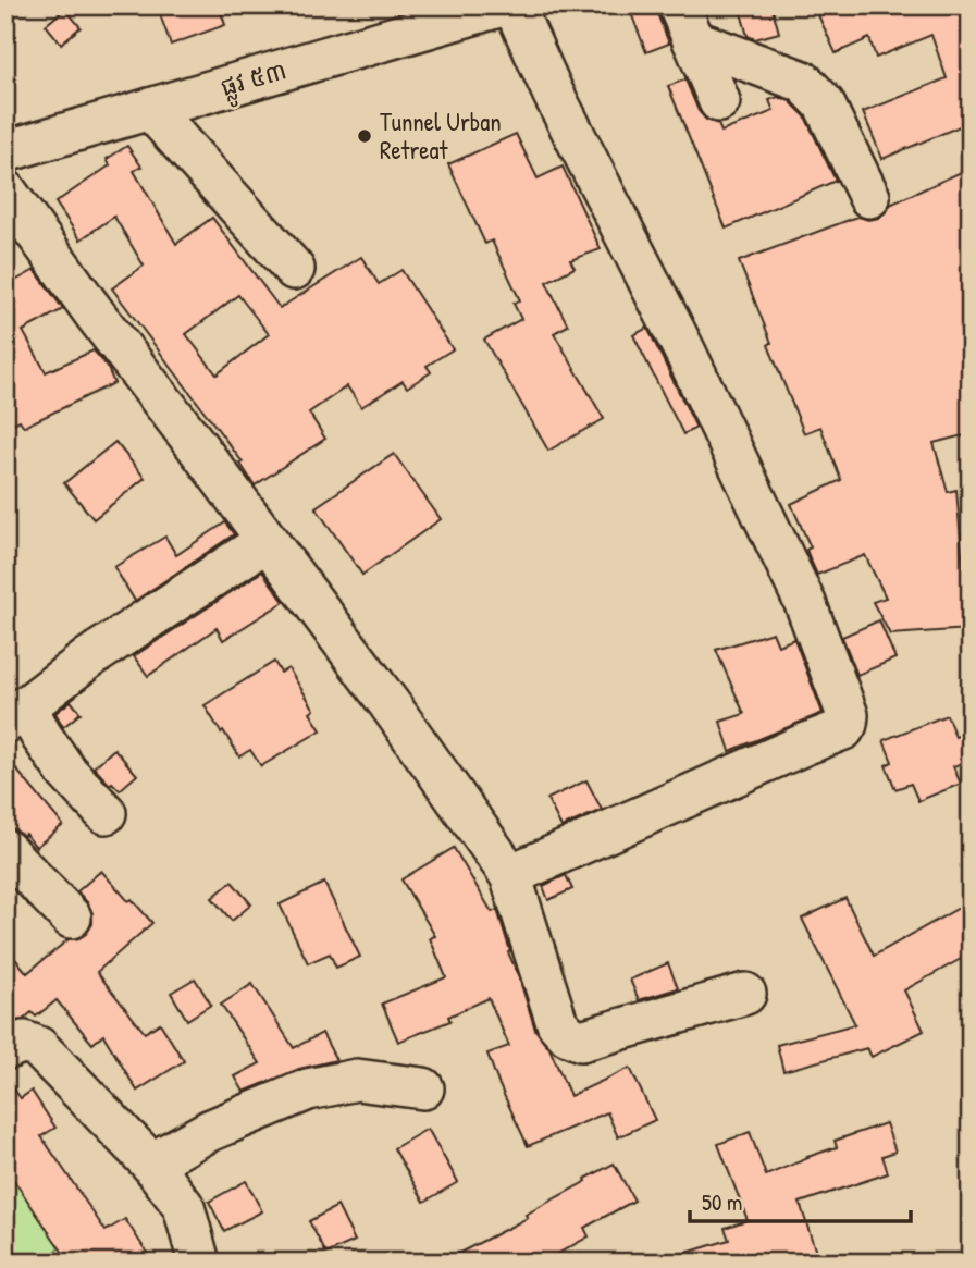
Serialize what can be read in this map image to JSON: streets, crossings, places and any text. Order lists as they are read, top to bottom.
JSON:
{
  "streets": {
    "street": ["ផ្លូវ ៥៣"]
  },
  "places": ["Tunnel Urban Retreat"],
  "scale_bar": "50 m"
}
